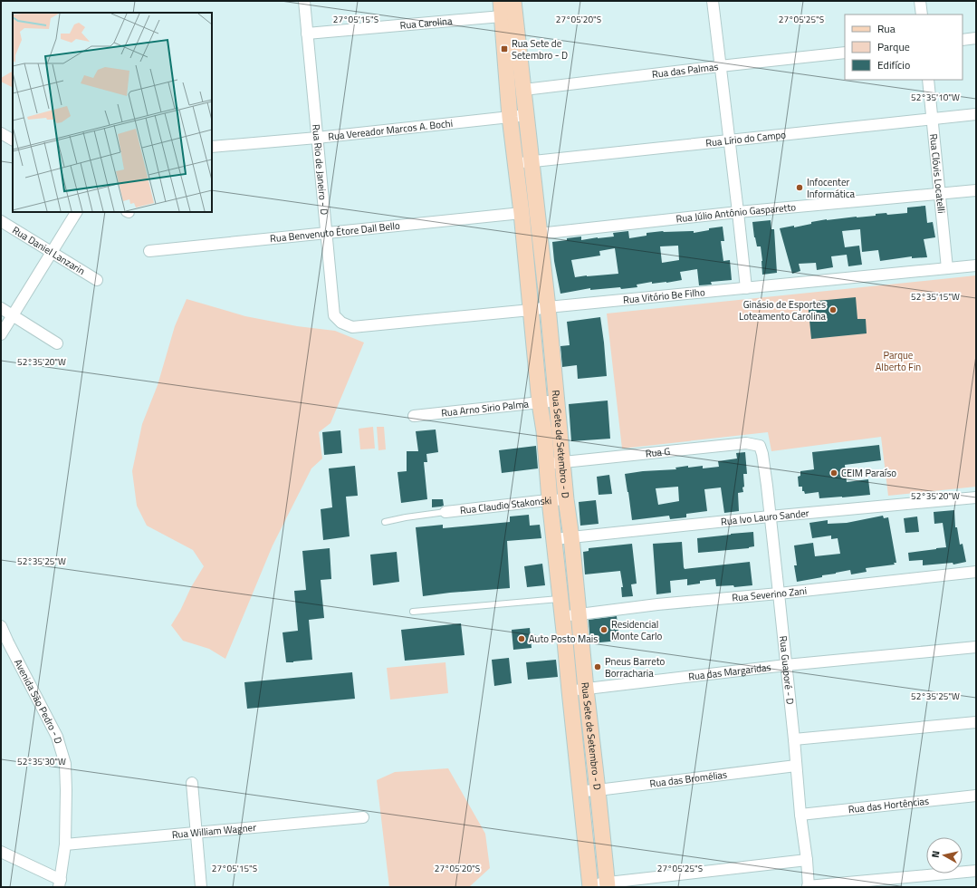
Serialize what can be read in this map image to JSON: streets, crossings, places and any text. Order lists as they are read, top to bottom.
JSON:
{
  "streets": {
    "street": [
      "Rua Carolina",
      "Rua das Palmas",
      "Rua Vereador Marcos A. Bochi",
      "Rua Lírio do Campo",
      "Rua Rio de Janeiro - D",
      "Rua Clóvis Locatelli",
      "Rua Júlio Antônio Gasparetto",
      "Rua Benvenuto Étore Dall Bello",
      "Rua Daniel Lanzarin",
      "Rua Vitório Be Filho",
      "Rua Arno Sirio Palma",
      "Rua Sete de Setembro - D",
      "Rua G",
      "Rua Claudio Stakonski",
      "Rua Ivo Lauro Sander",
      "Rua Severino Zani",
      "Rua Guaporé - D",
      "Rua das Margaridas",
      "Avenida São Pedro - D",
      "Rua das Bromélias",
      "Rua das Hortências",
      "Rua William Wagner"
    ]
  },
  "crossings": [
    ["Rua Carolina", "Rua Rio de Janeiro - D"],
    ["Rua Carolina", "Rua Sete de Setembro - D"],
    ["Rua das Palmas", "Rua Sete de Setembro - D"],
    ["Rua Vereador Marcos A. Bochi", "Rua Rio de Janeiro - D"],
    ["Rua Vereador Marcos A. Bochi", "Rua Sete de Setembro - D"],
    ["Rua Lírio do Campo", "Rua Clóvis Locatelli"],
    ["Rua Lírio do Campo", "Rua Sete de Setembro - D"],
    ["Rua Rio de Janeiro - D", "Rua Benvenuto Étore Dall Bello"],
    ["Rua Rio de Janeiro - D", "Rua Vitório Be Filho"],
    ["Rua Clóvis Locatelli", "Rua Júlio Antônio Gasparetto"],
    ["Rua Clóvis Locatelli", "Rua Vitório Be Filho"],
    ["Rua Júlio Antônio Gasparetto", "Rua Sete de Setembro - D"],
    ["Rua Benvenuto Étore Dall Bello", "Rua Sete de Setembro - D"],
    ["Rua Vitório Be Filho", "Rua Sete de Setembro - D"],
    ["Rua Arno Sirio Palma", "Rua Sete de Setembro - D"],
    ["Rua Sete de Setembro - D", "Rua G"],
    ["Rua Sete de Setembro - D", "Rua Claudio Stakonski"],
    ["Rua Sete de Setembro - D", "Rua Ivo Lauro Sander"],
    ["Rua Sete de Setembro - D", "Rua Severino Zani"],
    ["Rua Sete de Setembro - D", "Rua das Margaridas"],
    ["Rua Sete de Setembro - D", "Rua das Bromélias"],
    ["Rua G", "Rua Guaporé - D"],
    ["Rua Ivo Lauro Sander", "Rua Guaporé - D"],
    ["Rua Severino Zani", "Rua Guaporé - D"],
    ["Rua Guaporé - D", "Rua das Margaridas"],
    ["Rua Guaporé - D", "Rua das Bromélias"],
    ["Rua Guaporé - D", "Rua das Hortências"],
    ["Avenida São Pedro - D", "Rua William Wagner"]
  ],
  "parks": ["Parque Alberto Fin"],
  "places": {
    "transit": ["Rua Sete de Setembro - D"],
    "other": [
      "Infocenter Informática",
      "Ginásio de Esportes Loteamento Carolina",
      "CEIM Paraíso",
      "Residencial Monte Carlo",
      "Auto Posto Mais",
      "Pneus Barreto Borracharia"
    ]
  },
  "legend": ["Rua", "Parque", "Edifício"],
  "north": "left",
  "coordinates": [
    "27°05'15\"S",
    "27°05'20\"S",
    "27°05'25\"S",
    "52°35'10\"W",
    "52°35'15\"W",
    "52°35'20\"W",
    "52°35'25\"W",
    "52°35'30\"W"
  ]
}
